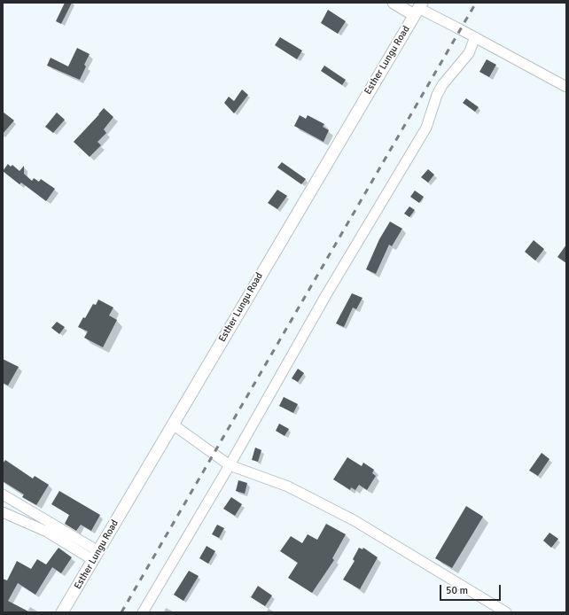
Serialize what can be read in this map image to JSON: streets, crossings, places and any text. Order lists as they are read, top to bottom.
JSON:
{
  "streets": {
    "street": ["Esther Lungu Road"]
  },
  "scale_bar": "50 m"
}
